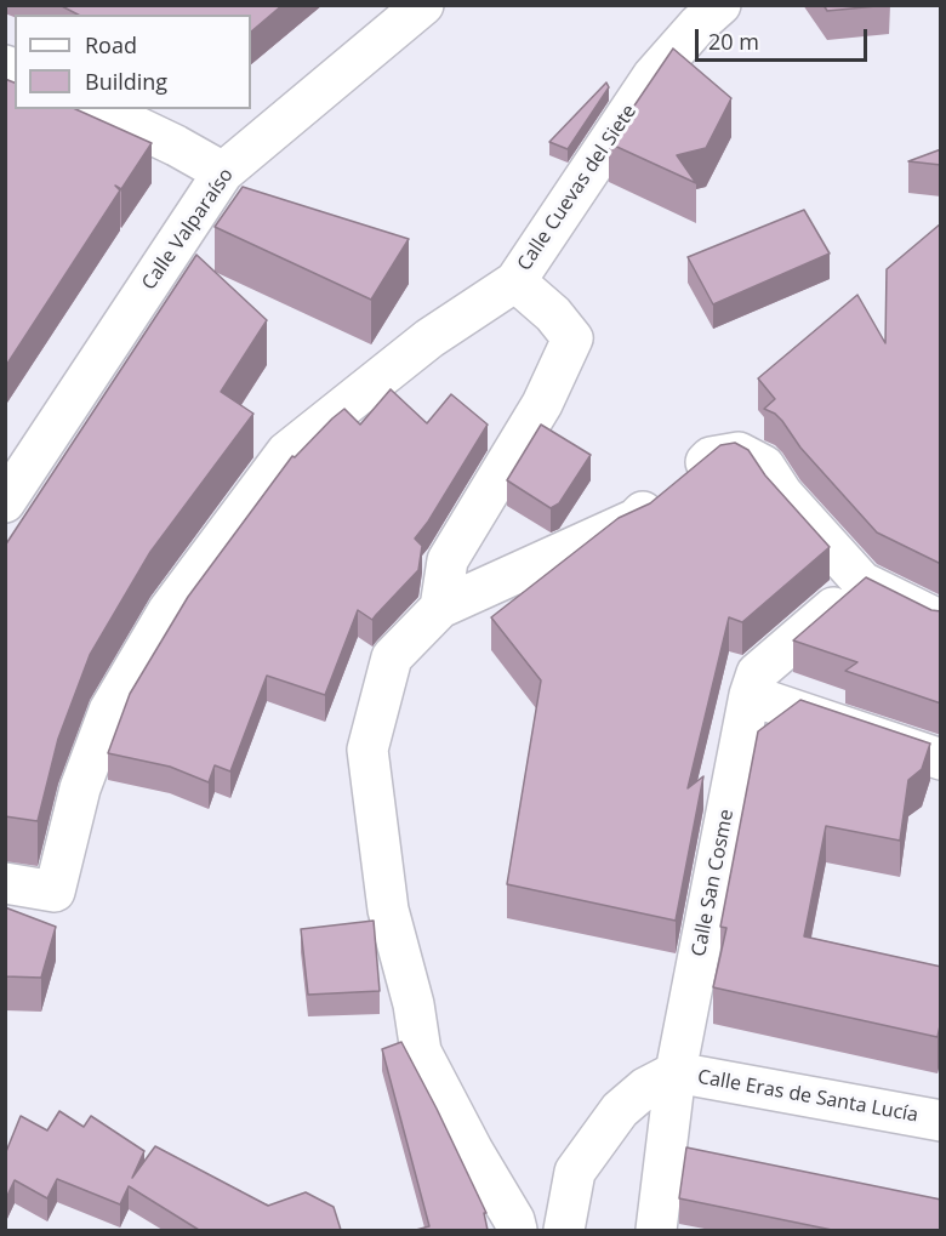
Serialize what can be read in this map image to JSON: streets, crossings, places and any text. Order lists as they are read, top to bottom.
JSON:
{
  "streets": {
    "street": [
      "Calle Cuevas del Siete",
      "Calle Valparaíso",
      "Calle San Cosme",
      "Calle Eras de Santa Lucía"
    ]
  },
  "crossings": [
    ["Calle San Cosme", "Calle Eras de Santa Lucía"]
  ],
  "legend": ["Road", "Building"],
  "scale_bar": "20 m"
}
